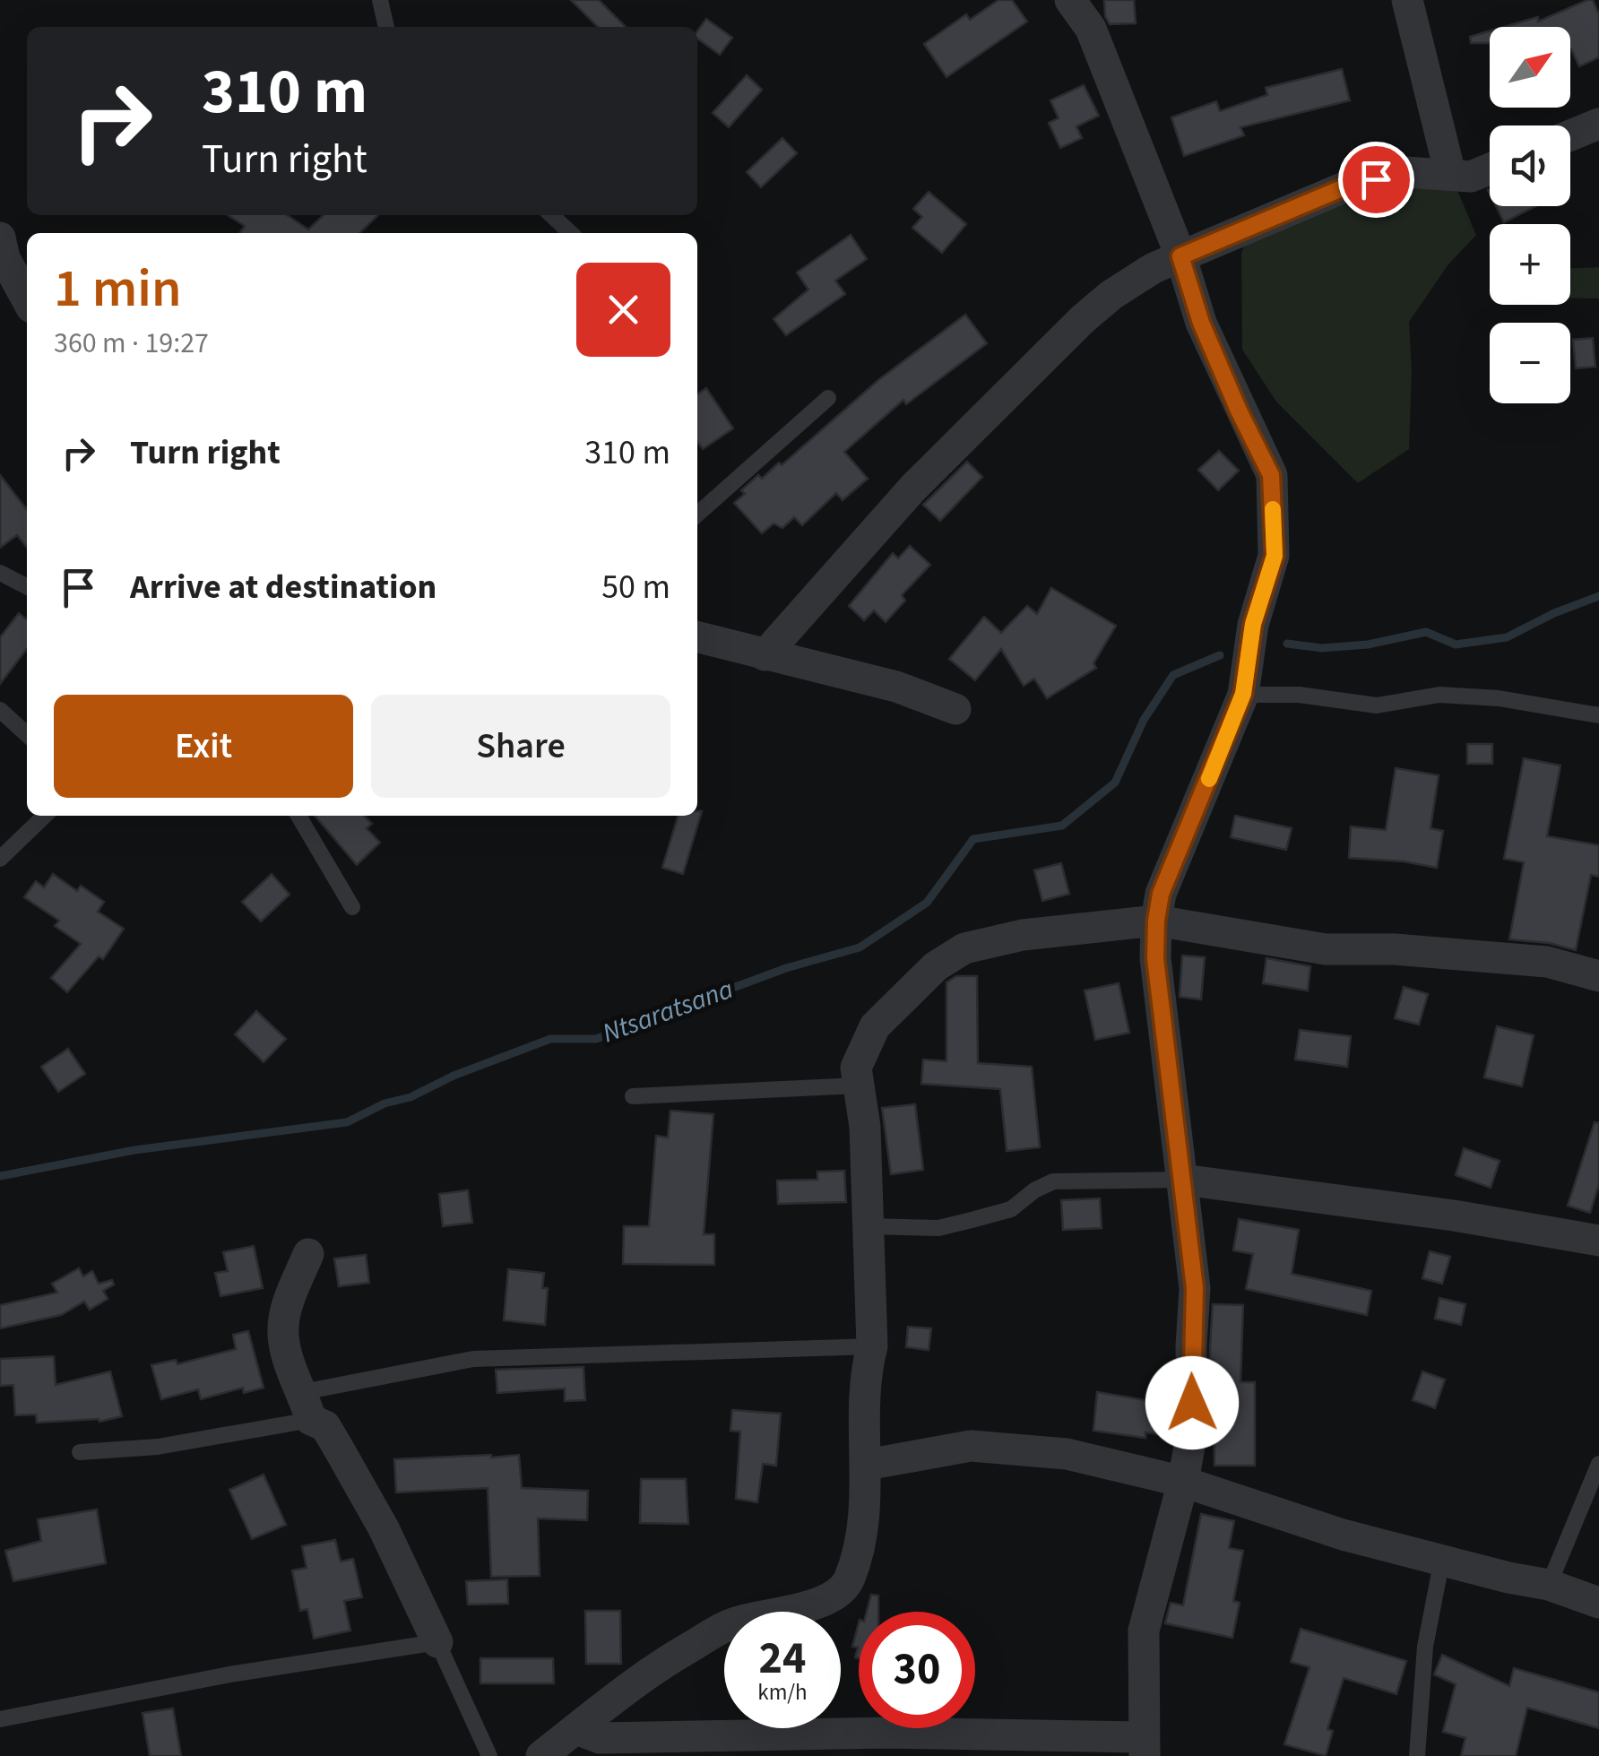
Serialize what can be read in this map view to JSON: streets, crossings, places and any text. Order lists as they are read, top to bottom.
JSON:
{
  "water": ["Ntsaratsana"],
  "north": "top right",
  "page": {
    "map_buttons": ["+", "−"],
    "turn": ["310 m", "Turn right"],
    "heading": ["1 min", "360 m · 19:27"],
    "list": [
      {
        "name": "Turn right",
        "value": "310 m"
      },
      {
        "name": "Arrive at destination",
        "value": "50 m"
      }
    ],
    "buttons": ["Exit", "Share"],
    "speed": "24 km/h",
    "limit": "30"
  }
}
